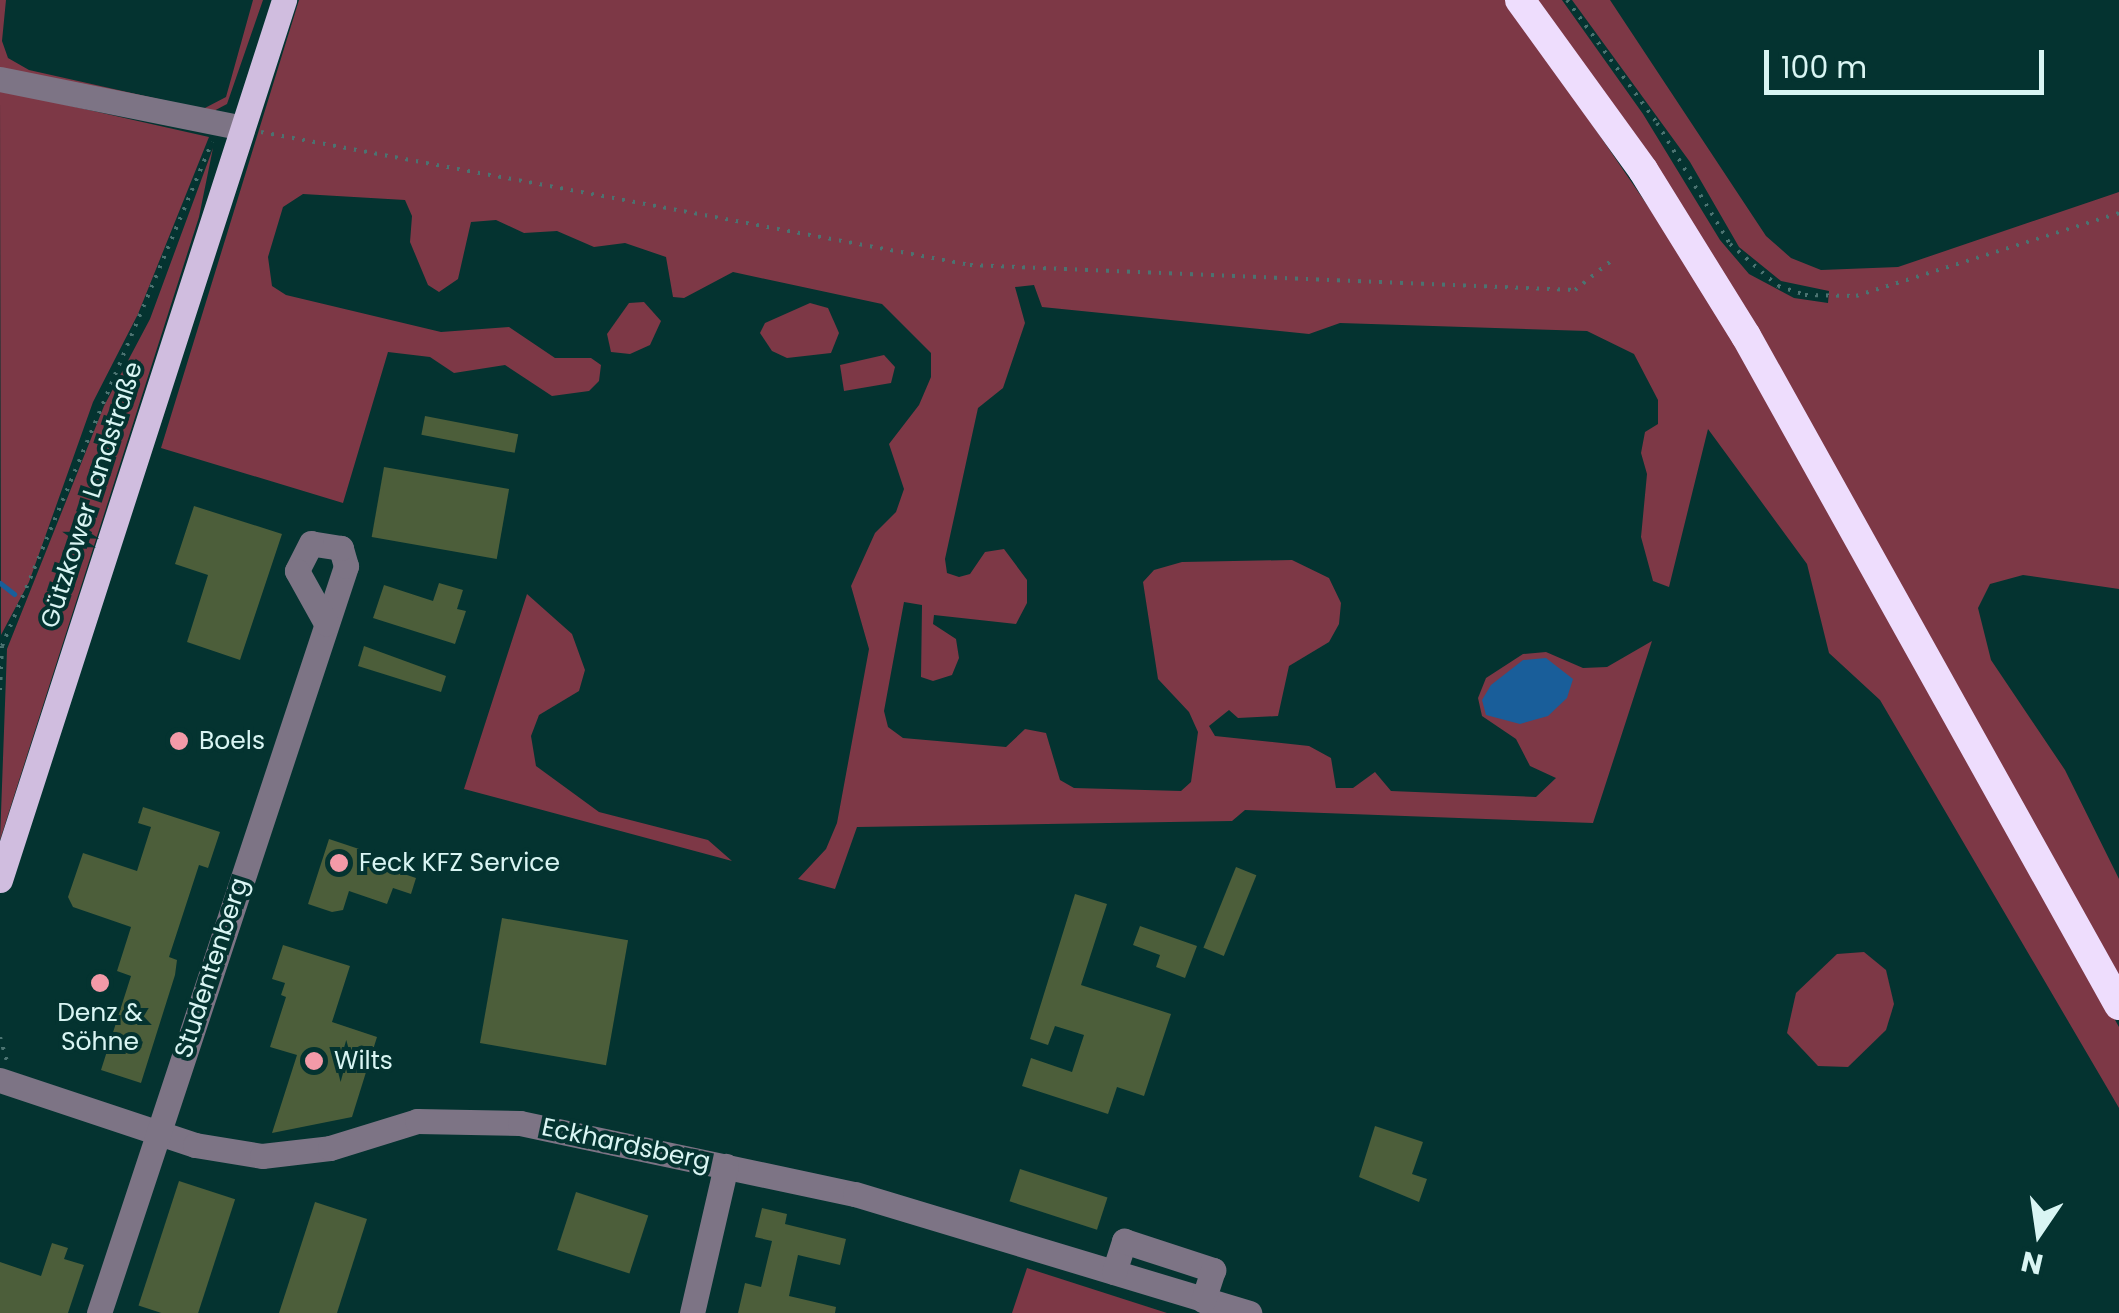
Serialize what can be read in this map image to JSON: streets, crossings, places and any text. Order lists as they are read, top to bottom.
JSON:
{
  "streets": {
    "main road": ["Gützkower Landstraße"],
    "street": ["Studentenberg", "Eckhardsberg"]
  },
  "crossings": [
    ["Studentenberg", "Eckhardsberg"]
  ],
  "places": [
    "Boels",
    "Feck KFZ Service",
    "Denz & Söhne",
    "Wilts"
  ],
  "scale_bar": "100 m",
  "north": "bottom"
}
